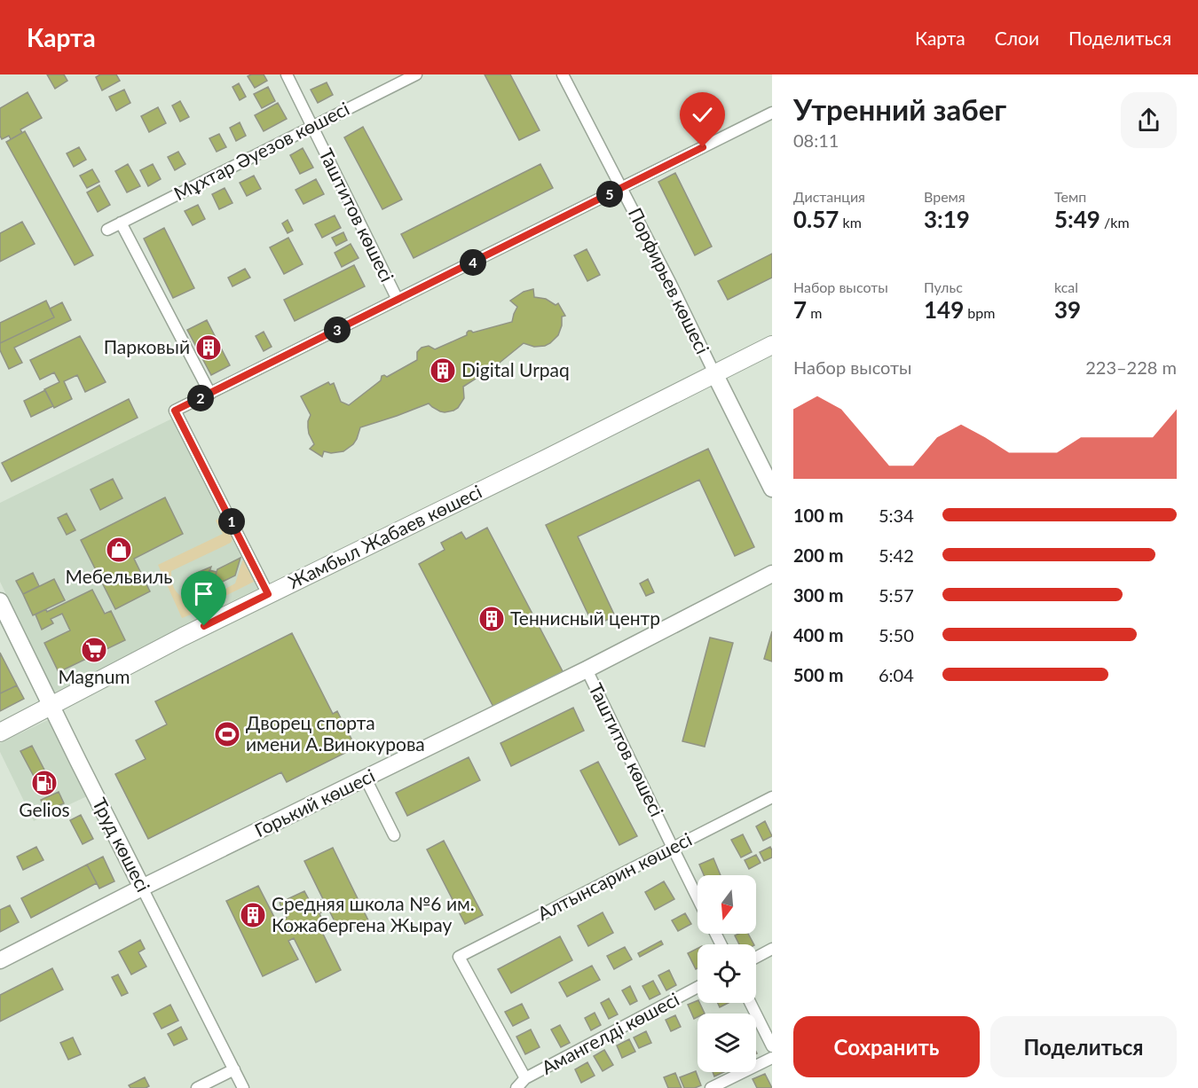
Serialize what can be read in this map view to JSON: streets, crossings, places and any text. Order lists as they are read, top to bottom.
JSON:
{
  "streets": {
    "main road": ["Жамбыл Жабаев көшесі"],
    "street": [
      "Мұхтар Әуезов көшесі",
      "Таштитов көшесі",
      "Порфирьев көшесі",
      "Горький көшесі",
      "Труд көшесі",
      "Алтынсарин көшесі",
      "Амангелді көшесі"
    ]
  },
  "crossings": [
    ["Мұхтар Әуезов көшесі", "Таштитов көшесі"],
    ["Таштитов көшесі", "Горький көшесі"],
    ["Таштитов көшесі", "Алтынсарин көшесі"],
    ["Порфирьев көшесі", "Жамбыл Жабаев көшесі"],
    ["Жамбыл Жабаев көшесі", "Труд көшесі"],
    ["Горький көшесі", "Труд көшесі"],
    ["Алтынсарин көшесі", "Амангелді көшесі"]
  ],
  "places": {
    "building": [
      "Парковый",
      "Digital Urpaq",
      "Теннисный центр",
      "Средняя школа №6 им. Кожабергена Жырау"
    ],
    "shop": ["Мебельвиль"],
    "supermarket": ["Magnum"],
    "sports": ["Дворец спорта имени А.Винокурова"],
    "fuel station": ["Gelios"]
  },
  "north": "bottom",
  "page": {
    "header": "Карта",
    "nav": ["Карта", "Слои", "Поделиться"],
    "heading": ["Утренний забег", "08:11"],
    "stats": [
      ["Дистанция", "0.57 km"],
      ["Время", "3:19"],
      ["Темп", "5:49 /km"],
      ["Набор высоты", "7 m"],
      ["Пульс", "149 bpm"],
      ["kcal", "39"]
    ],
    "pins": [
      "5",
      "4",
      "3",
      "2",
      "1"
    ],
    "chart": ["Набор высоты", "223–228 m"],
    "list": [
      {
        "name": "100 m",
        "note": "5:34"
      },
      {
        "name": "200 m",
        "note": "5:42"
      },
      {
        "name": "300 m",
        "note": "5:57"
      },
      {
        "name": "400 m",
        "note": "5:50"
      },
      {
        "name": "500 m",
        "note": "6:04"
      }
    ],
    "buttons": ["Сохранить", "Поделиться"]
  }
}
